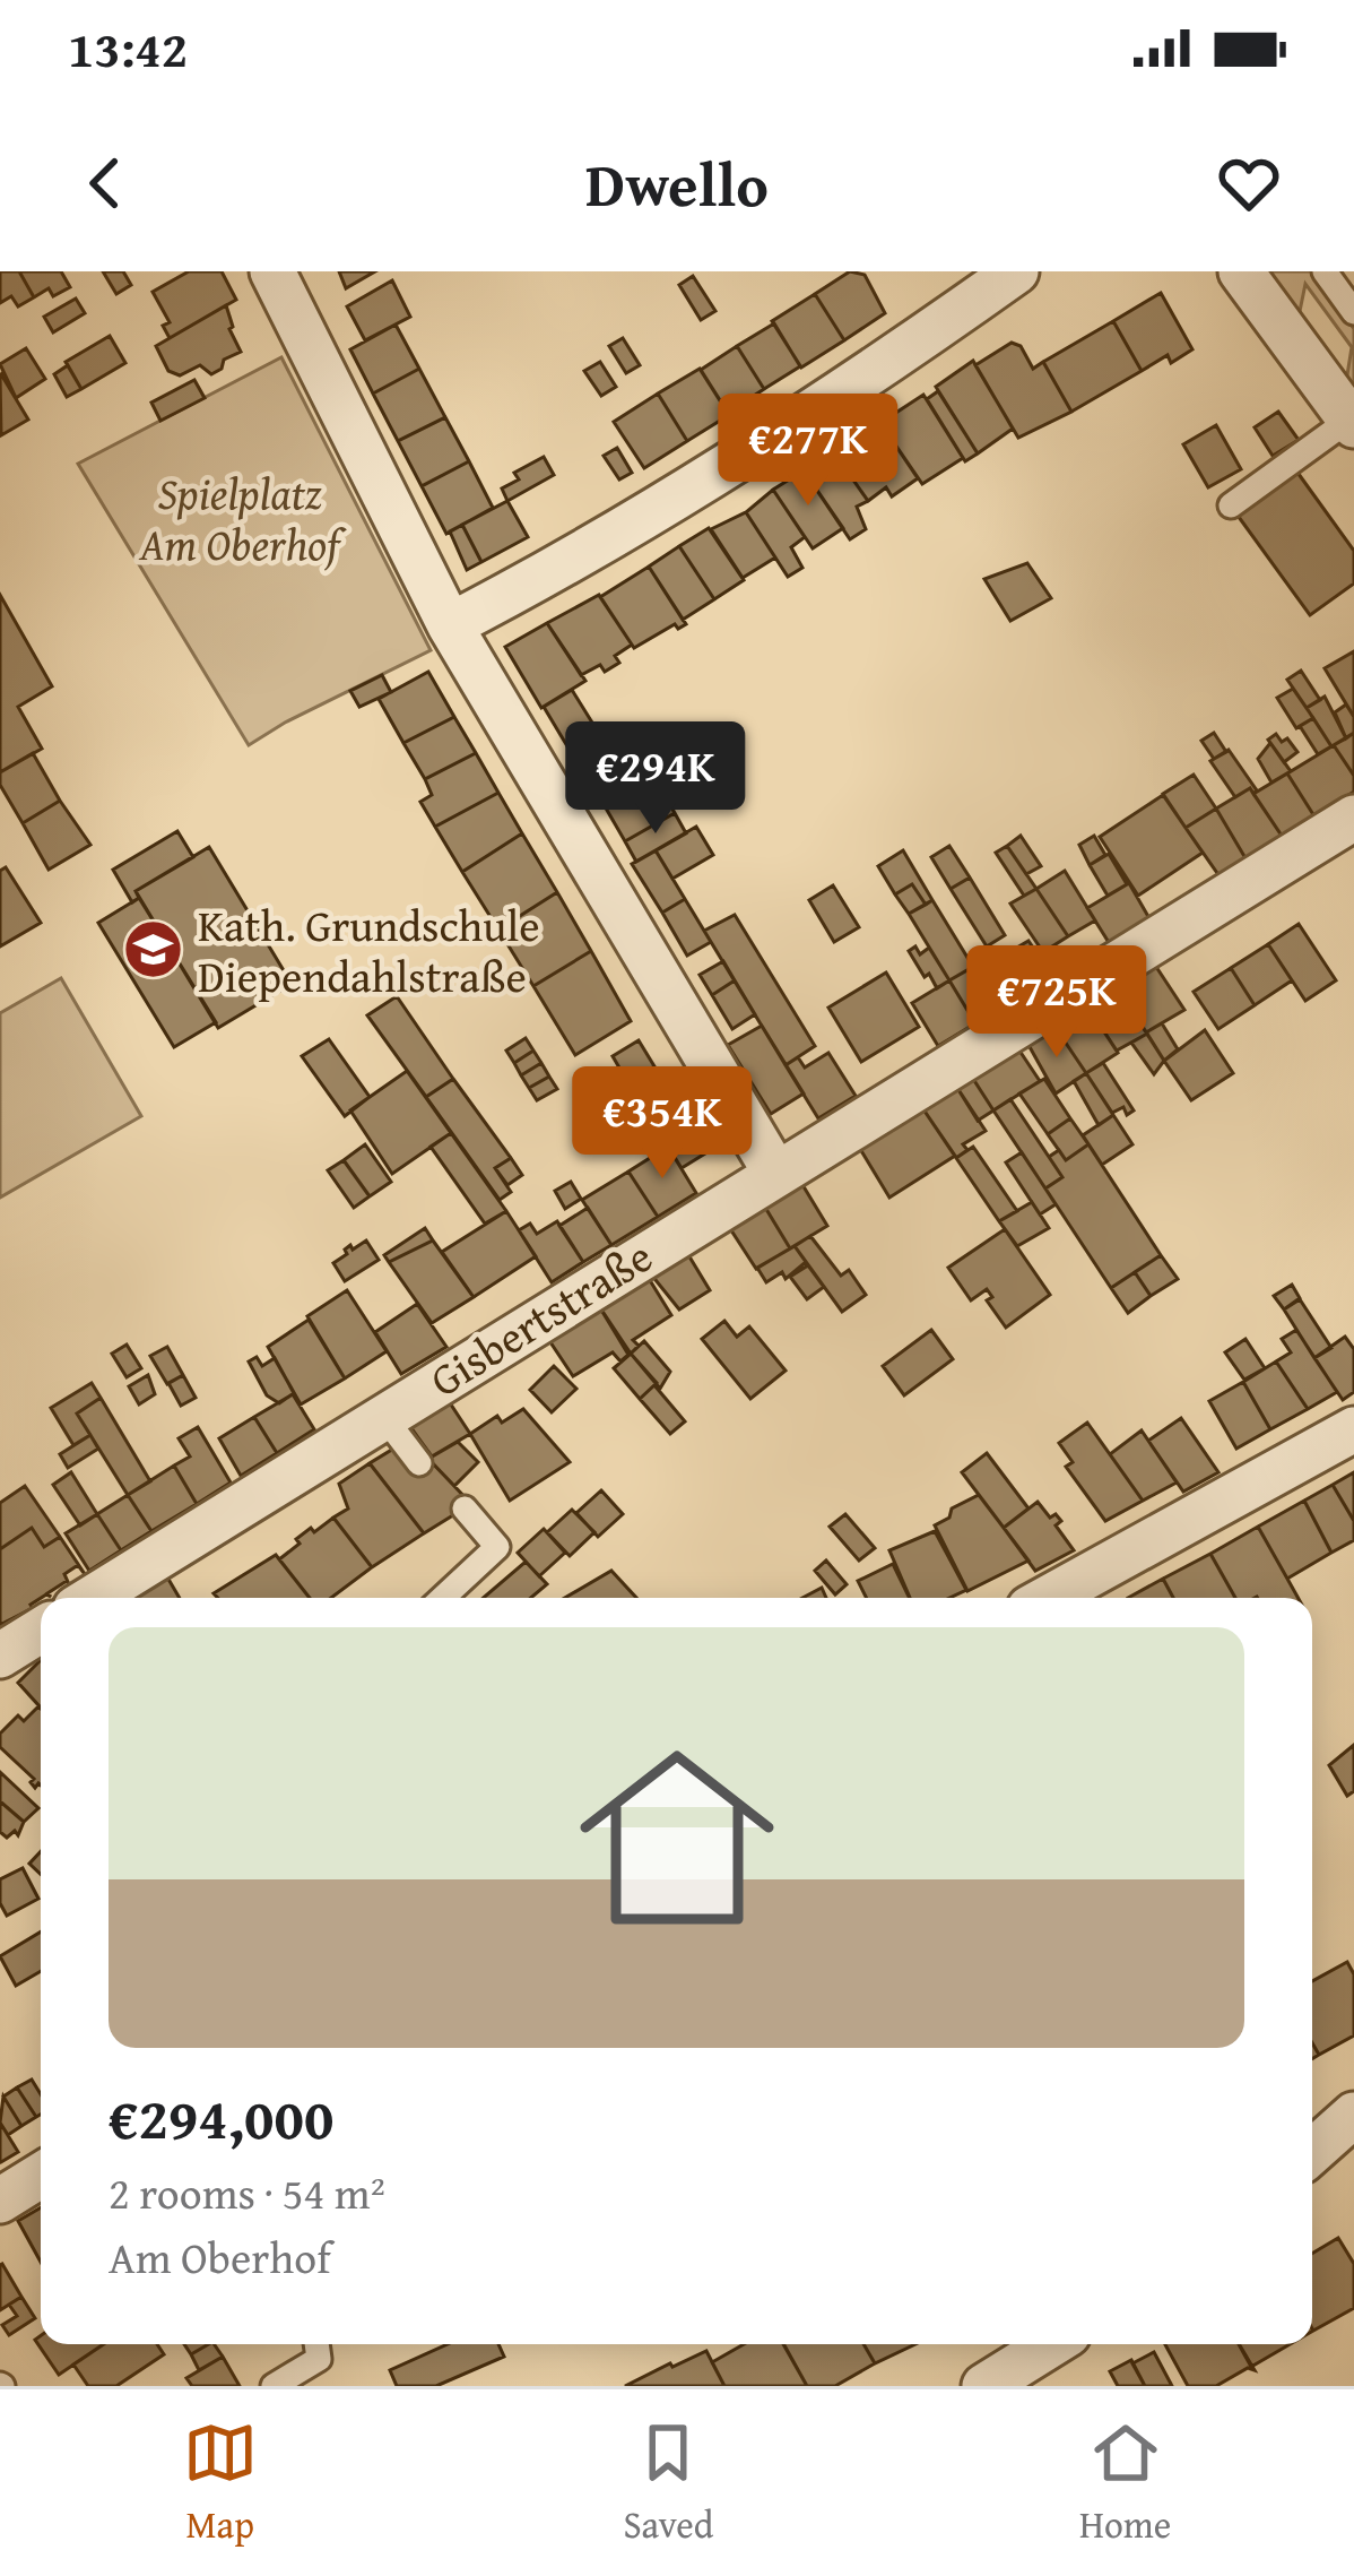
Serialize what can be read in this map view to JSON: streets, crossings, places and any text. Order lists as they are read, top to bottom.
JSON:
{
  "streets": {
    "street": ["Gisbertstraße"]
  },
  "parks": ["Spielplatz Am Oberhof"],
  "places": {
    "school or university": ["Kath. Grundschule Diependahlstraße"]
  },
  "page": {
    "status": "13:42",
    "header": "Dwello",
    "price": [
      "€277K",
      "€294K",
      "€725K",
      "€354K"
    ],
    "list": [
      {
        "name": "€294,000",
        "note": "2 rooms · 54 m² · Am Oberhof"
      }
    ],
    "tabs": ["Map", "Saved", "Home"]
  }
}
